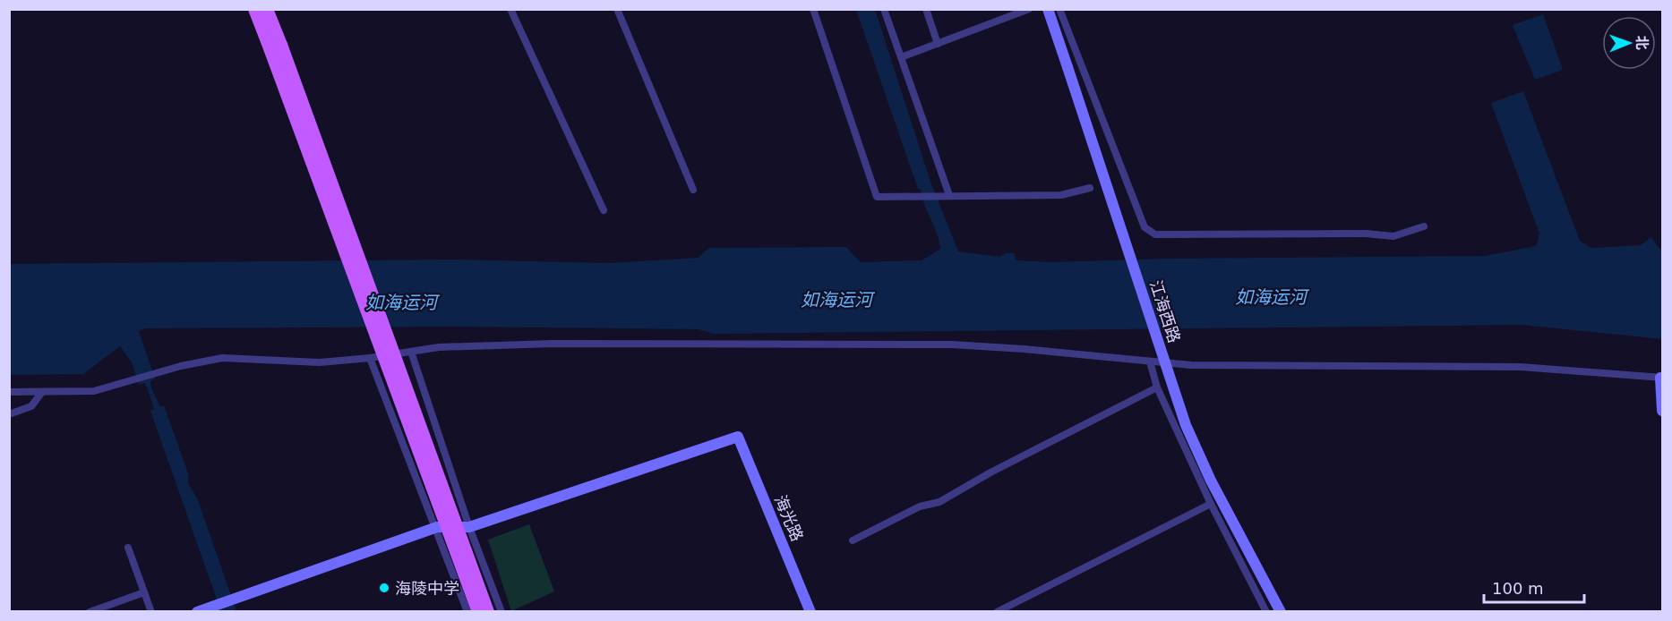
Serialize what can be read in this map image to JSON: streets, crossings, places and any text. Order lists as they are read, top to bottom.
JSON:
{
  "streets": {
    "street": ["江海西路", "海光路"]
  },
  "water": ["如海运河"],
  "places": ["海陵中学"],
  "scale_bar": "100 m",
  "north": "right"
}
